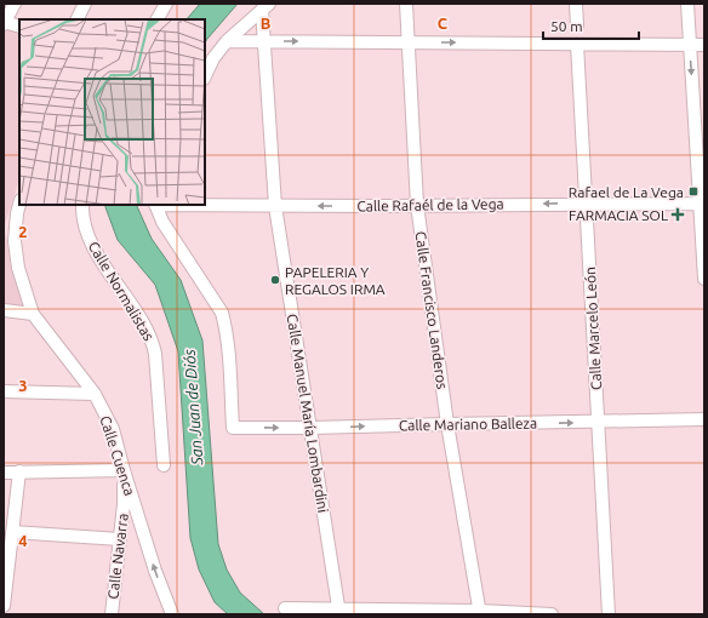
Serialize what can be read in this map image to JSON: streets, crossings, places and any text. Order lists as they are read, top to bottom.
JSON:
{
  "streets": {
    "street": [
      "Calle Rafaél de la Vega",
      "Calle Normalistas",
      "Calle Francisco Landeros",
      "Calle Marcelo León",
      "Calle Manuel María Lombardini",
      "Calle Mariano Balleza",
      "Calle Cuenca",
      "Calle Navarra"
    ]
  },
  "crossings": [
    ["Calle Rafaél de la Vega", "Calle Francisco Landeros"],
    ["Calle Rafaél de la Vega", "Calle Marcelo León"],
    ["Calle Rafaél de la Vega", "Calle Manuel María Lombardini"],
    ["Calle Rafaél de la Vega", "Calle Mariano Balleza"],
    ["Calle Francisco Landeros", "Calle Mariano Balleza"],
    ["Calle Marcelo León", "Calle Mariano Balleza"],
    ["Calle Manuel María Lombardini", "Calle Mariano Balleza"],
    ["Calle Cuenca", "Calle Navarra"]
  ],
  "one_way": ["Calle Rafaél de la Vega", "Calle Mariano Balleza", "Calle Cuenca"],
  "water": ["San Juan de Diós"],
  "places": {
    "transit": ["Rafael de La Vega"],
    "health": ["FARMACIA SOL"],
    "other": ["PAPELERIA Y REGALOS IRMA"]
  },
  "scale_bar": "50 m",
  "grid": {
    "columns": ["B", "C"],
    "rows": ["2", "3", "4"]
  }
}
